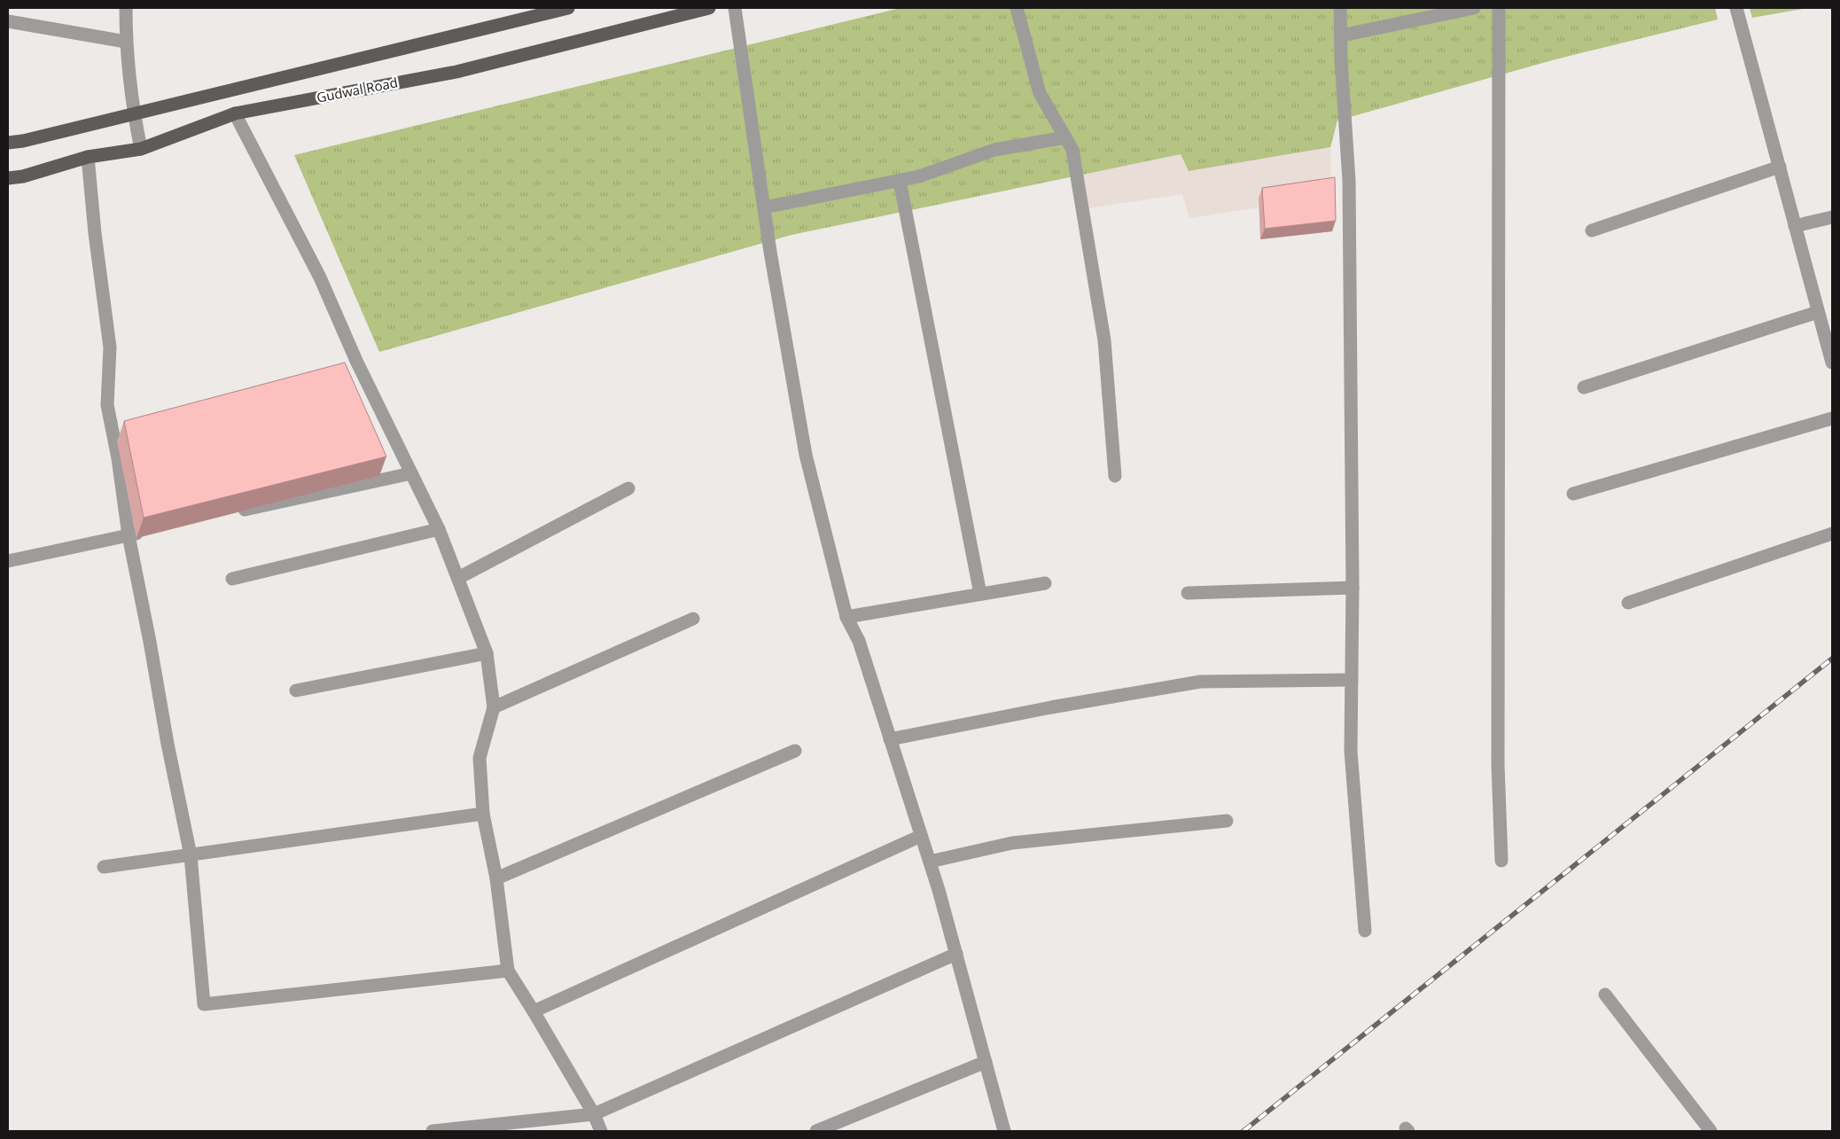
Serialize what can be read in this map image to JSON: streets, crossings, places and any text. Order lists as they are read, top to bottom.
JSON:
{
  "streets": {
    "main road": ["Gudwal Road"]
  }
}
